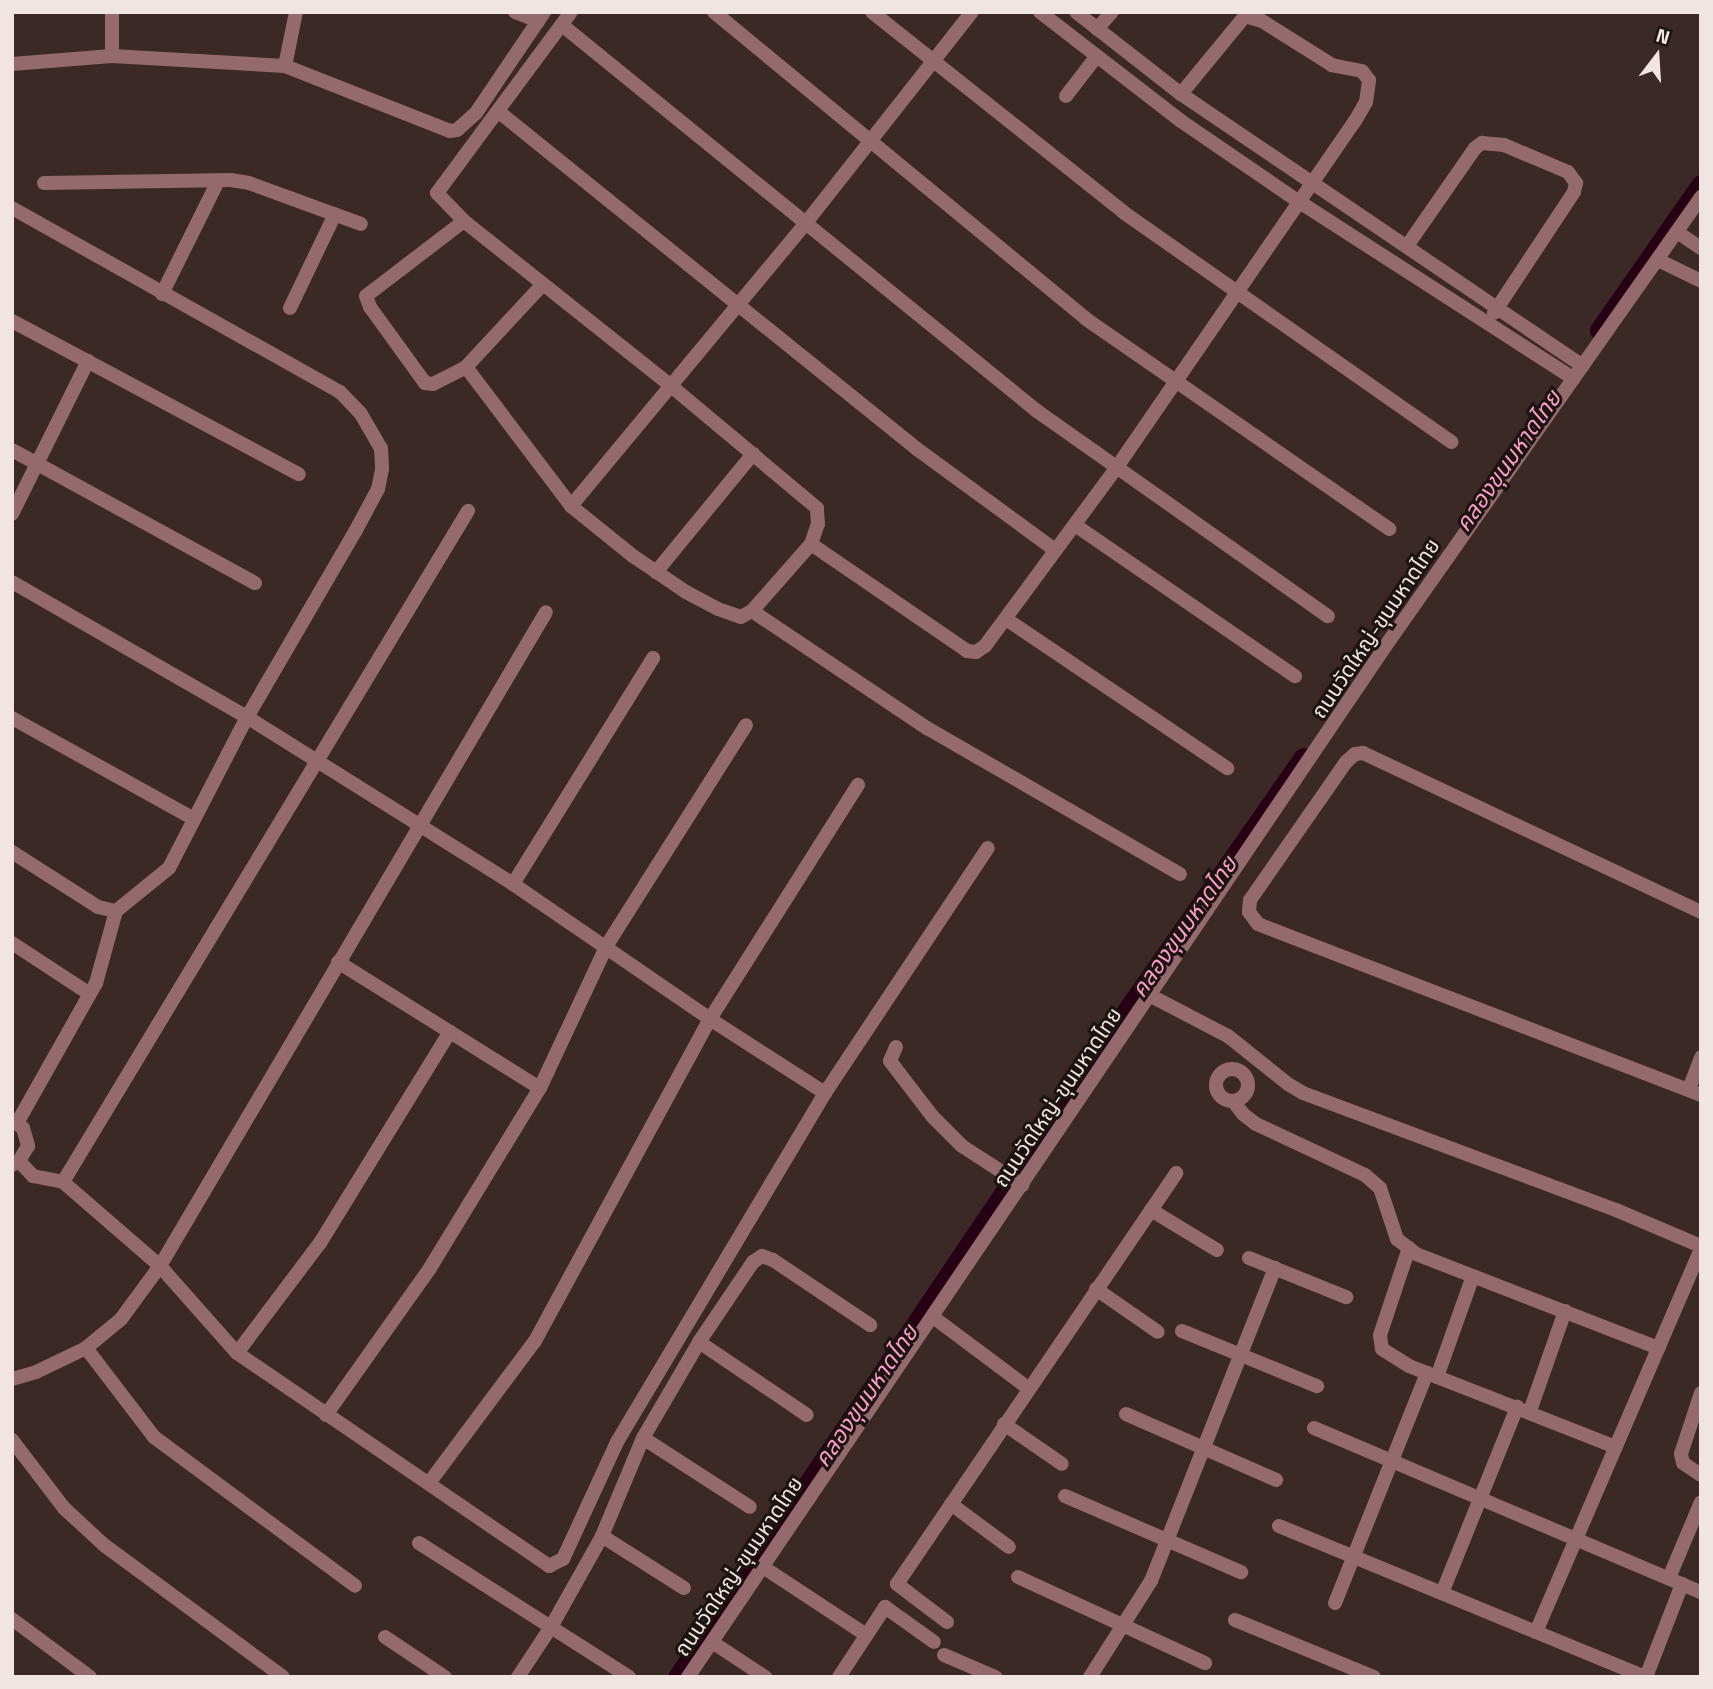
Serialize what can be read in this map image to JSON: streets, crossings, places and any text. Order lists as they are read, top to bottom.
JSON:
{
  "streets": {
    "street": ["ถนนวัดใหญ่-ขุนมหาดไทย"]
  },
  "water": ["คลองขุนมหาดไทย"],
  "north": "top"
}
